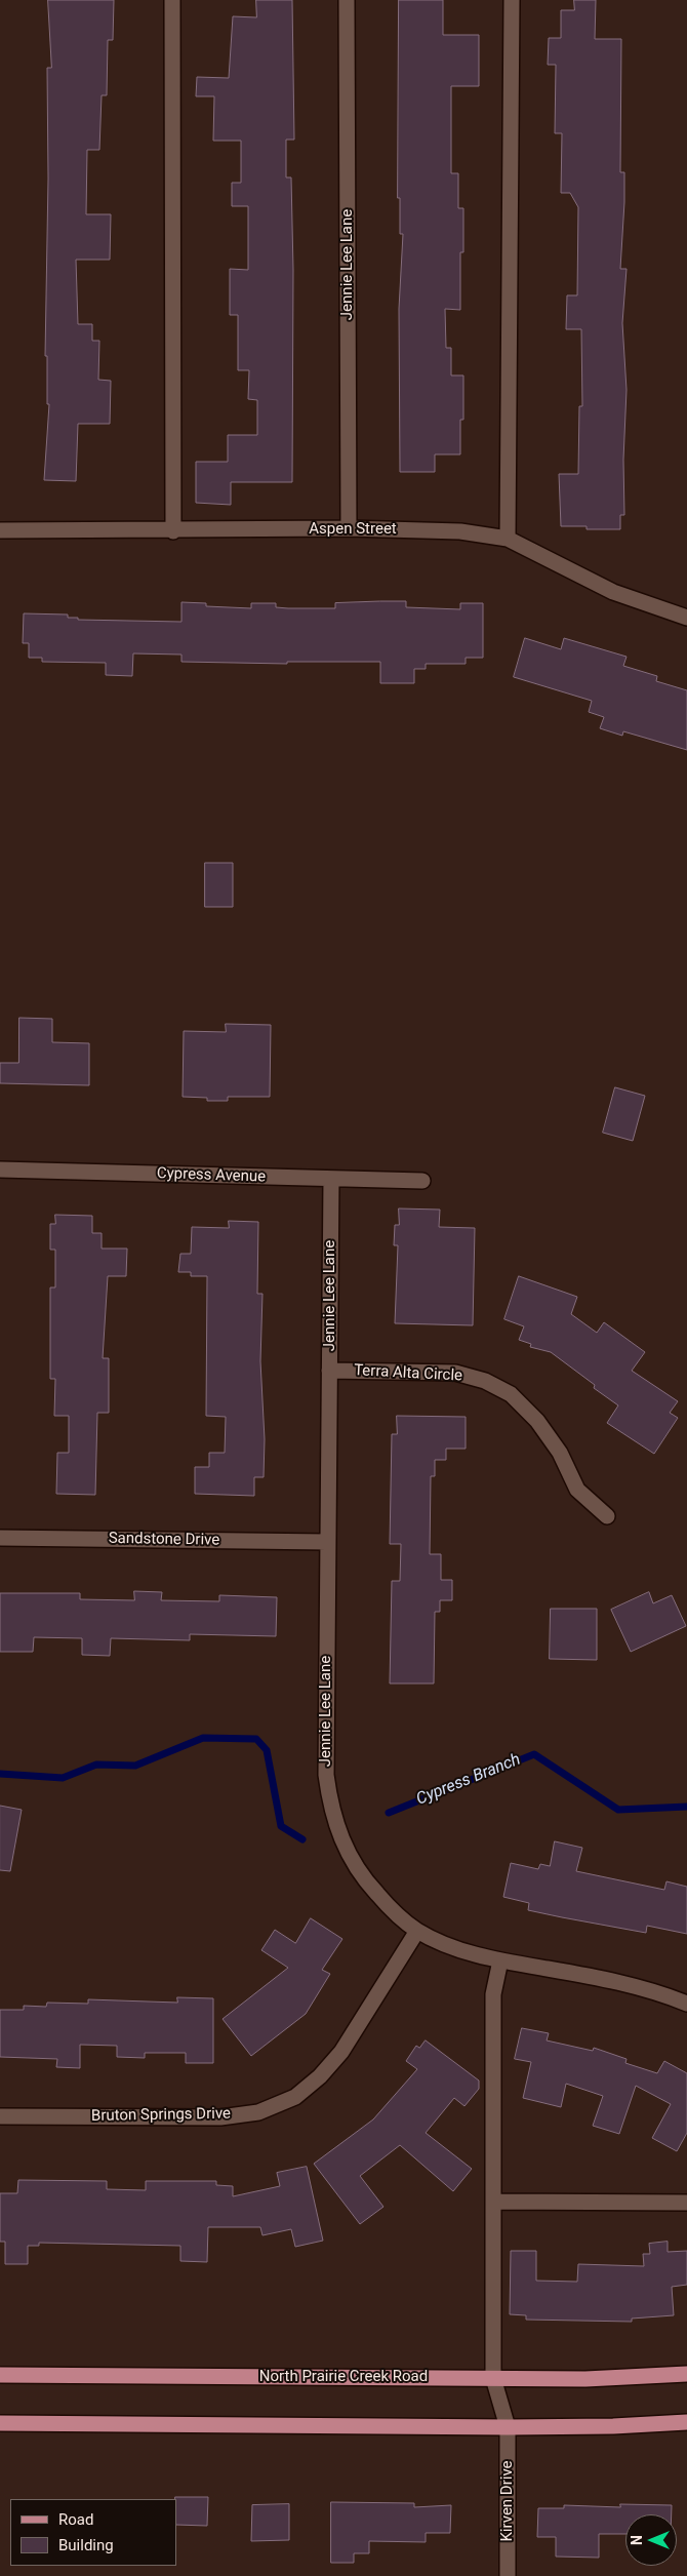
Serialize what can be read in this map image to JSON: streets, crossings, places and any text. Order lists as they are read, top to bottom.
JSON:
{
  "streets": {
    "main road": ["North Prairie Creek Road"],
    "street": [
      "Jennie Lee Lane",
      "Aspen Street",
      "Cypress Avenue",
      "Terra Alta Circle",
      "Sandstone Drive",
      "Bruton Springs Drive",
      "Kirven Drive"
    ]
  },
  "crossings": [
    ["Jennie Lee Lane", "Aspen Street"],
    ["Jennie Lee Lane", "Cypress Avenue"],
    ["Jennie Lee Lane", "Terra Alta Circle"],
    ["Jennie Lee Lane", "Sandstone Drive"],
    ["Jennie Lee Lane", "Bruton Springs Drive"],
    ["Jennie Lee Lane", "Kirven Drive"],
    ["North Prairie Creek Road", "Kirven Drive"]
  ],
  "water": ["Cypress Branch"],
  "legend": ["Road", "Building"],
  "north": "left"
}
